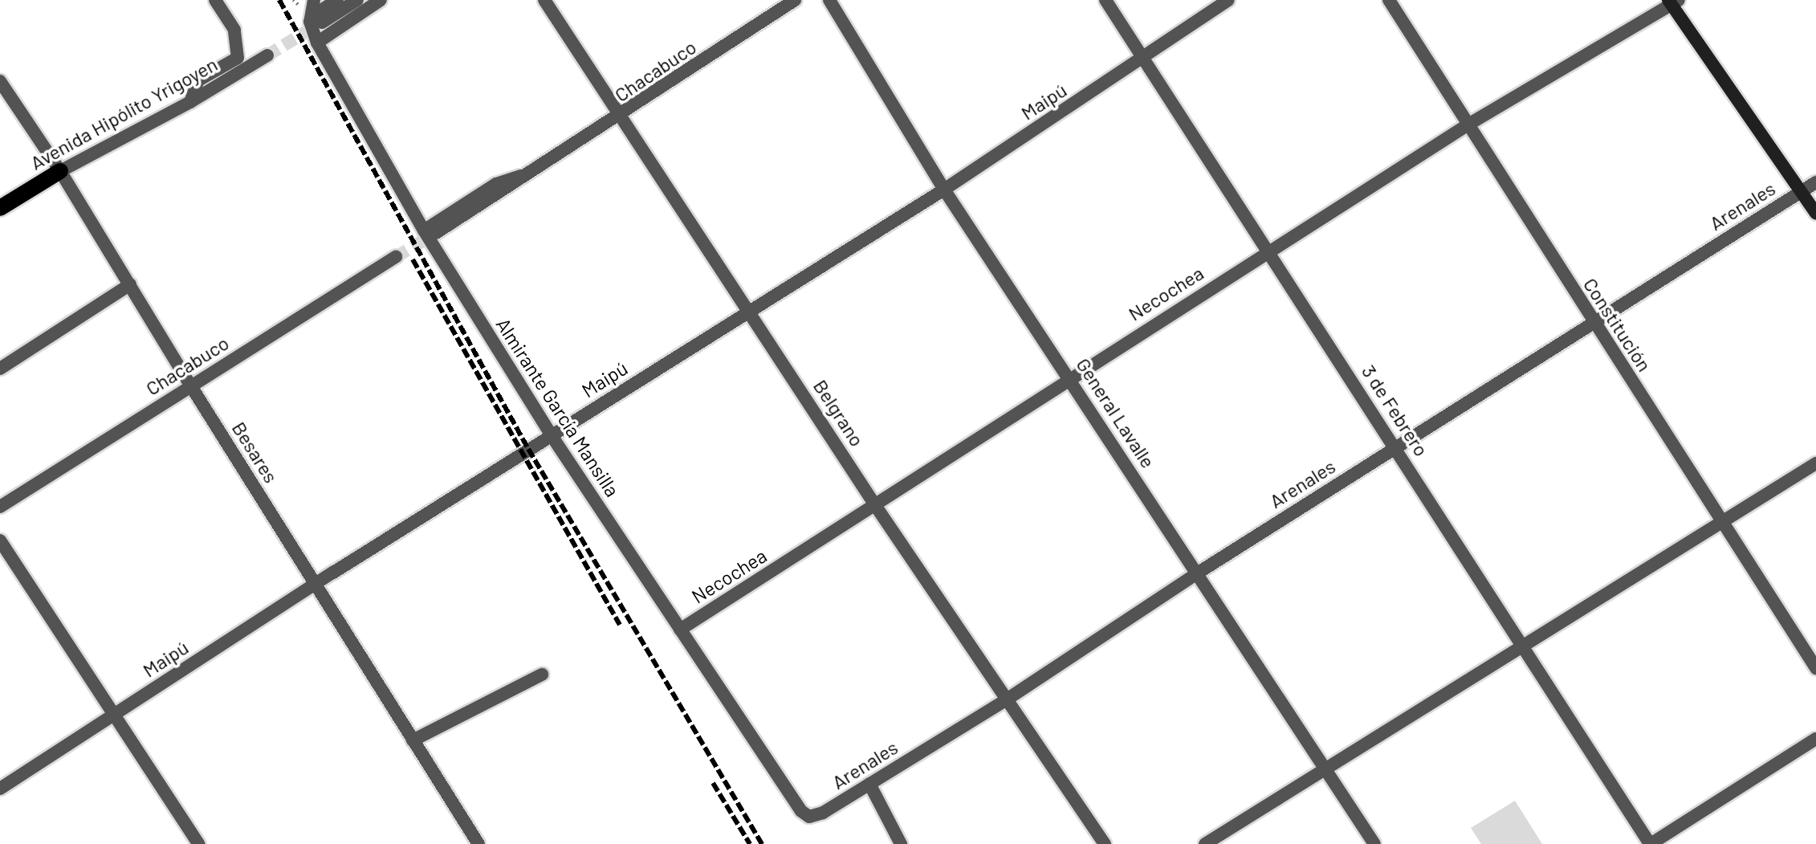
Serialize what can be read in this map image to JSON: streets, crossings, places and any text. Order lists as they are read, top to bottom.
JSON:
{
  "streets": {
    "main road": ["Avenida Hipólito Yrigoyen"],
    "street": [
      "Chacabuco",
      "Maipú",
      "Arenales",
      "Necochea",
      "Constitución",
      "Almirante García Mansilla",
      "3 de Febrero",
      "Belgrano",
      "General Lavalle",
      "Besares"
    ]
  },
  "crossings": [
    ["Chacabuco", "Almirante García Mansilla"],
    ["Chacabuco", "Belgrano"],
    ["Chacabuco", "Besares"],
    ["Maipú", "Almirante García Mansilla"],
    ["Maipú", "3 de Febrero"],
    ["Maipú", "Belgrano"],
    ["Maipú", "General Lavalle"],
    ["Maipú", "Besares"],
    ["Avenida Hipólito Yrigoyen", "Besares"],
    ["Arenales", "Constitución"],
    ["Arenales", "Almirante García Mansilla"],
    ["Arenales", "3 de Febrero"],
    ["Arenales", "Belgrano"],
    ["Arenales", "General Lavalle"],
    ["Necochea", "Constitución"],
    ["Necochea", "Almirante García Mansilla"],
    ["Necochea", "3 de Febrero"],
    ["Necochea", "Belgrano"],
    ["Necochea", "General Lavalle"]
  ]
}
